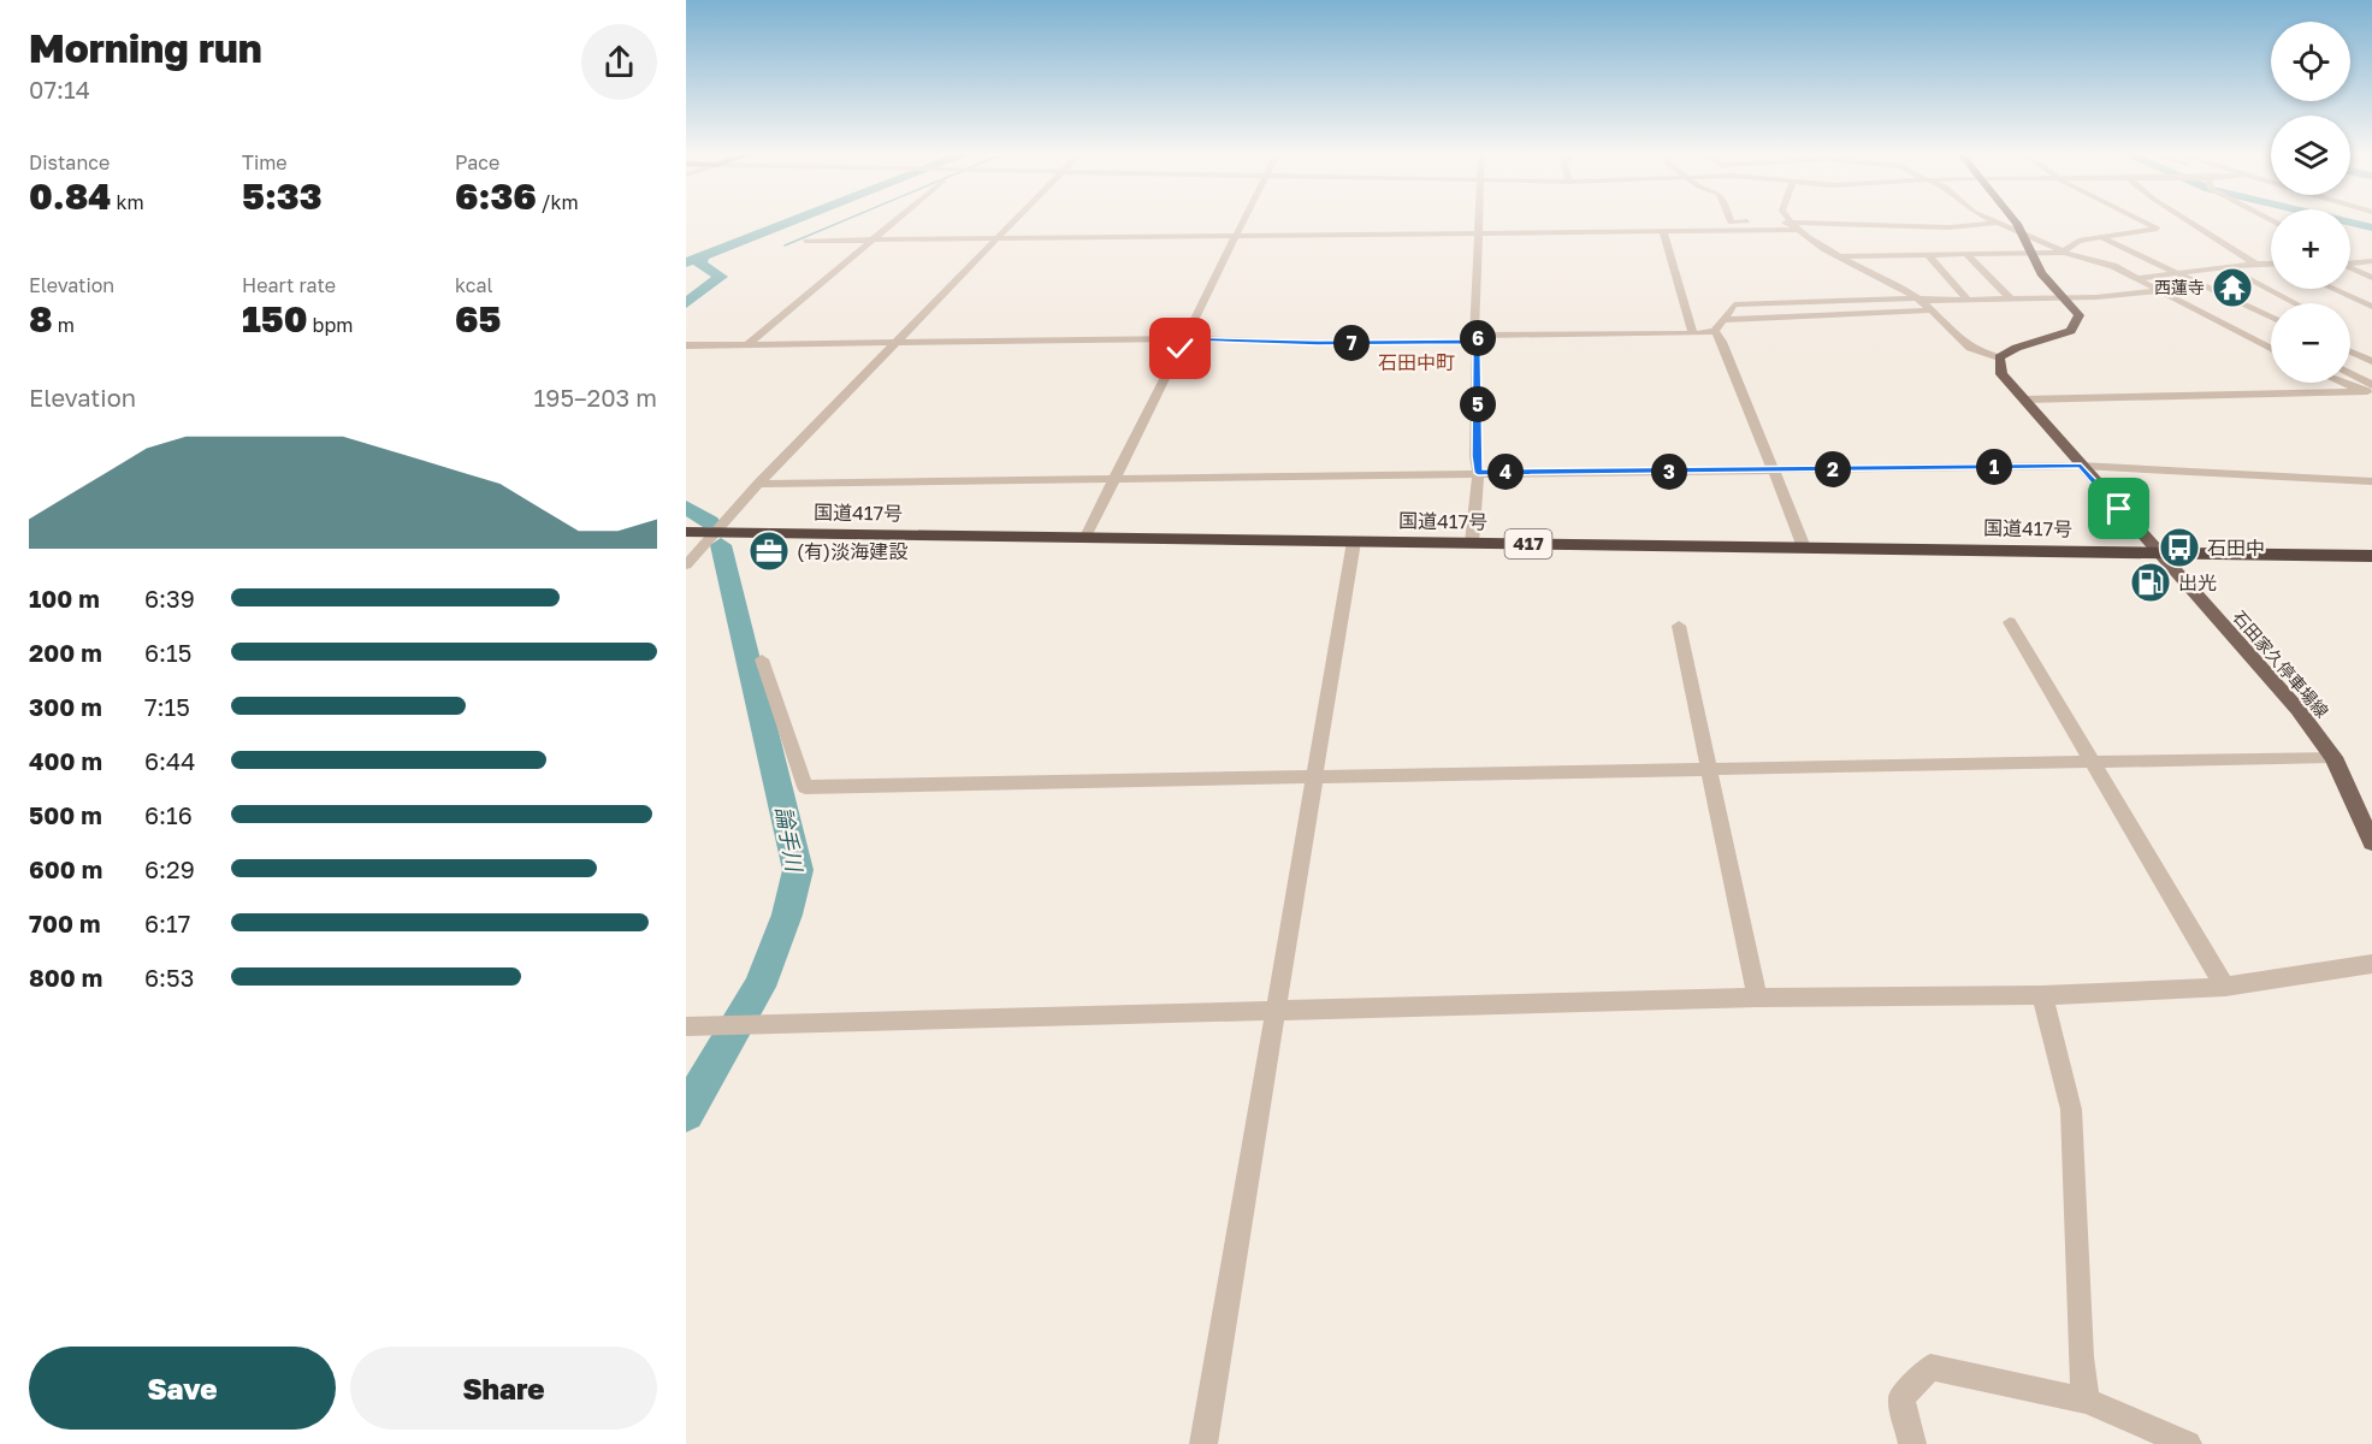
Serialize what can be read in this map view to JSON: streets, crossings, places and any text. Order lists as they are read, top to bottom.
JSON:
{
  "streets": {
    "highway": ["国道417号", "417"],
    "main road": ["石田家久停車場線"]
  },
  "crossings": [
    ["国道417号", "石田家久停車場線"]
  ],
  "districts": ["石田中町"],
  "water": ["論手川"],
  "places": {
    "temple": ["西蓮寺"],
    "bus stop": ["石田中"],
    "office": ["(有)淡海建設"],
    "fuel station": ["出光"]
  },
  "page": {
    "heading": ["Morning run", "07:14"],
    "map_buttons": ["+", "−"],
    "stats": [
      ["Distance", "0.84 km"],
      ["Time", "5:33"],
      ["Pace", "6:36 /km"],
      ["Elevation", "8 m"],
      ["Heart rate", "150 bpm"],
      ["kcal", "65"]
    ],
    "pins": [
      "6",
      "7",
      "5",
      "1",
      "2",
      "3",
      "4"
    ],
    "chart": ["Elevation", "195–203 m"],
    "list": [
      {
        "name": "100 m",
        "note": "6:39"
      },
      {
        "name": "200 m",
        "note": "6:15"
      },
      {
        "name": "300 m",
        "note": "7:15"
      },
      {
        "name": "400 m",
        "note": "6:44"
      },
      {
        "name": "500 m",
        "note": "6:16"
      },
      {
        "name": "600 m",
        "note": "6:29"
      },
      {
        "name": "700 m",
        "note": "6:17"
      },
      {
        "name": "800 m",
        "note": "6:53"
      }
    ],
    "buttons": ["Save", "Share"]
  }
}
